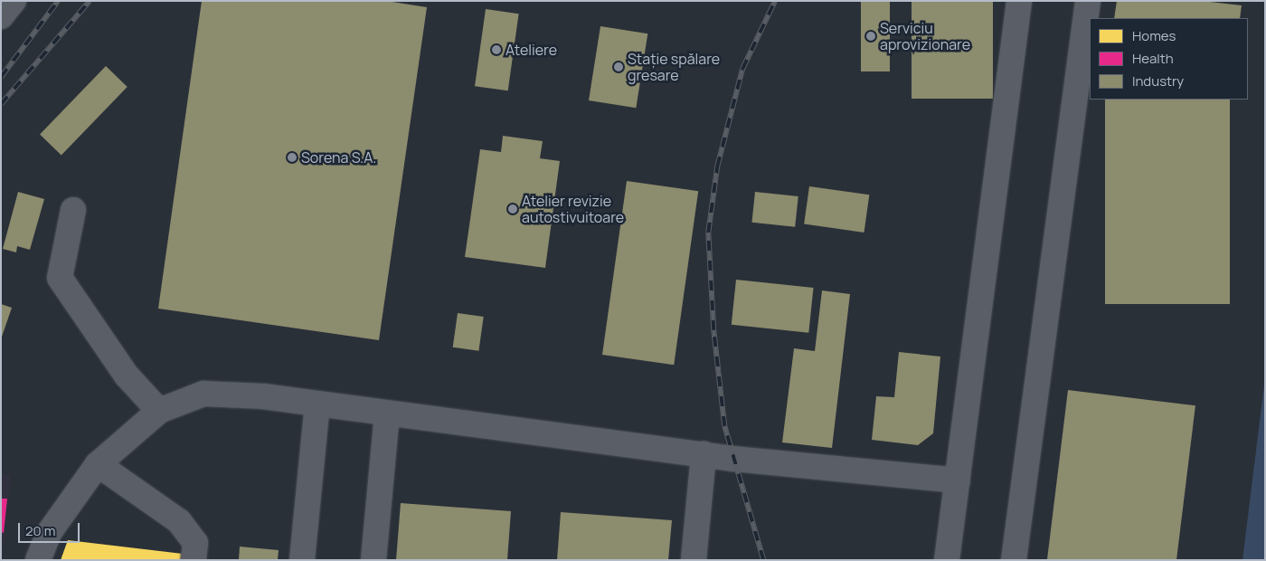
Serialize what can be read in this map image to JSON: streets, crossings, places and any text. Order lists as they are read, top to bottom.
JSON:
{
  "places": [
    "Serviciu aprovizionare",
    "Ateliere",
    "Stație spălare gresare",
    "Sorena S.A.",
    "Atelier revizie autostivuitoare"
  ],
  "legend": ["Homes", "Health", "Industry"],
  "scale_bar": "20 m"
}
